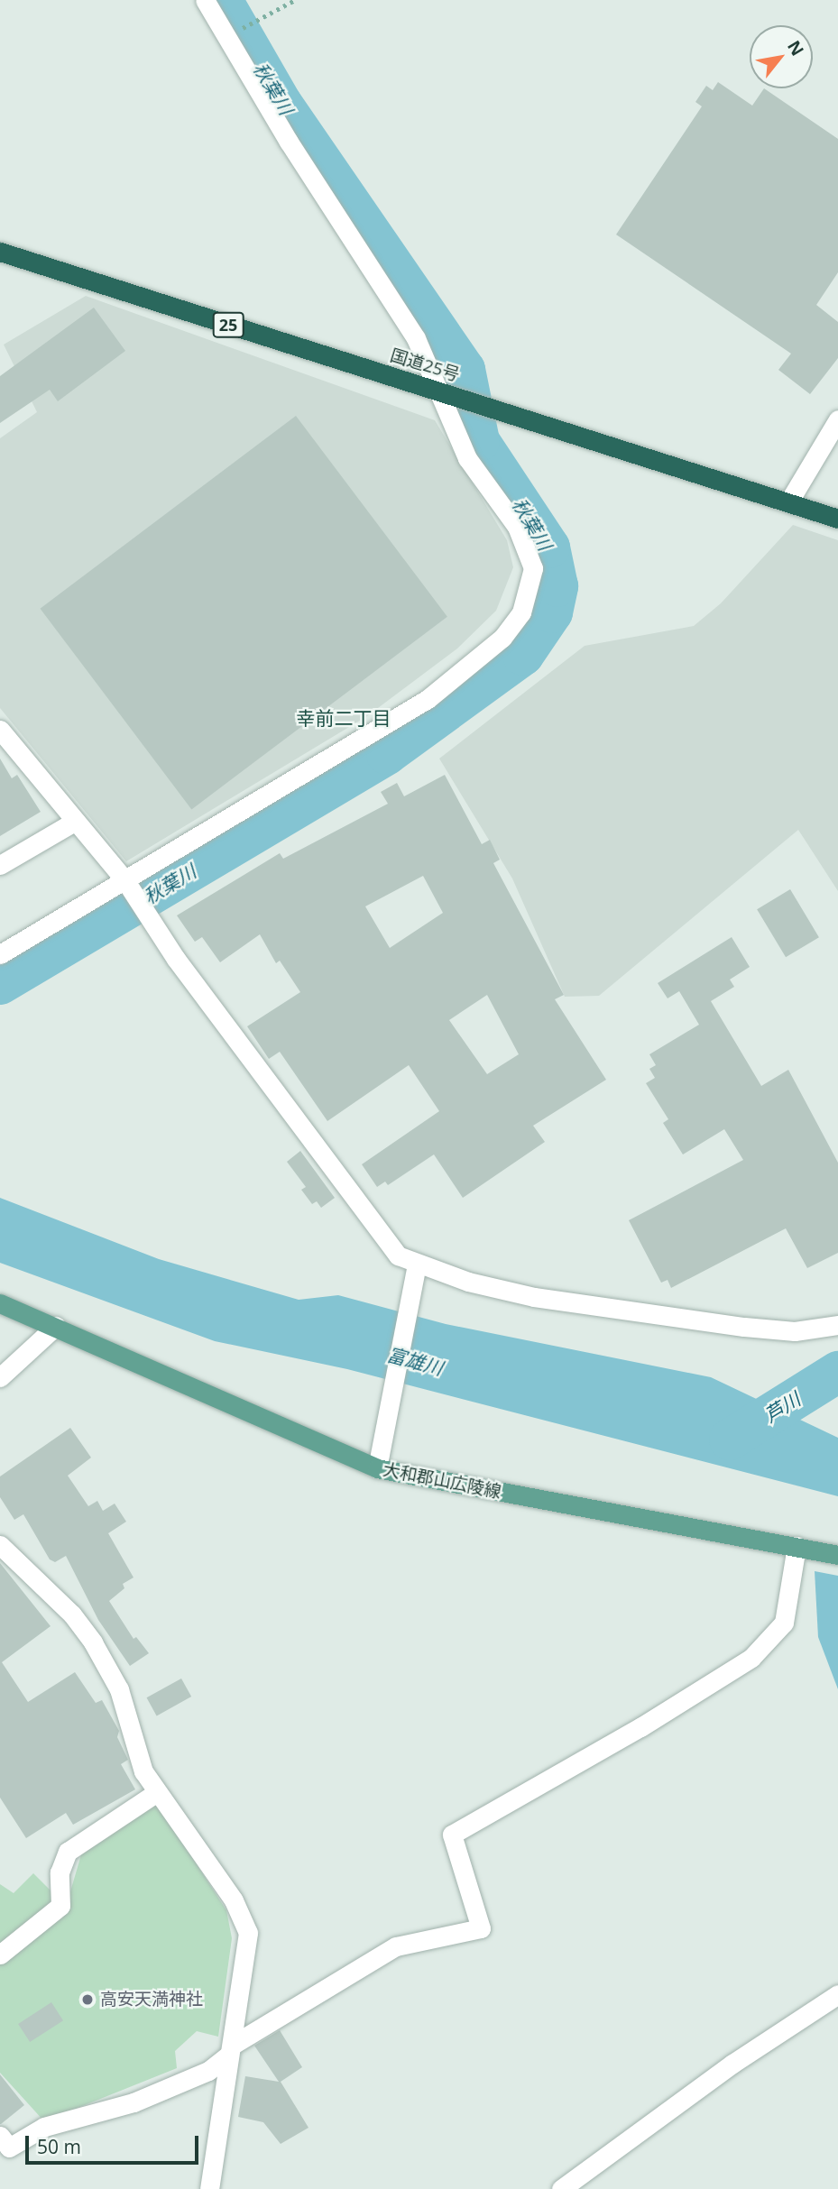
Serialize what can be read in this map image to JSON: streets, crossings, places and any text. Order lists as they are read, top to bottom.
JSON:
{
  "streets": {
    "highway": ["25", "国道25号"],
    "main road": ["大和郡山広陵線"]
  },
  "districts": ["幸前二丁目"],
  "water": ["秋葉川", "富雄川", "芦川"],
  "places": ["高安天満神社"],
  "scale_bar": "50 m",
  "north": "top right"
}
